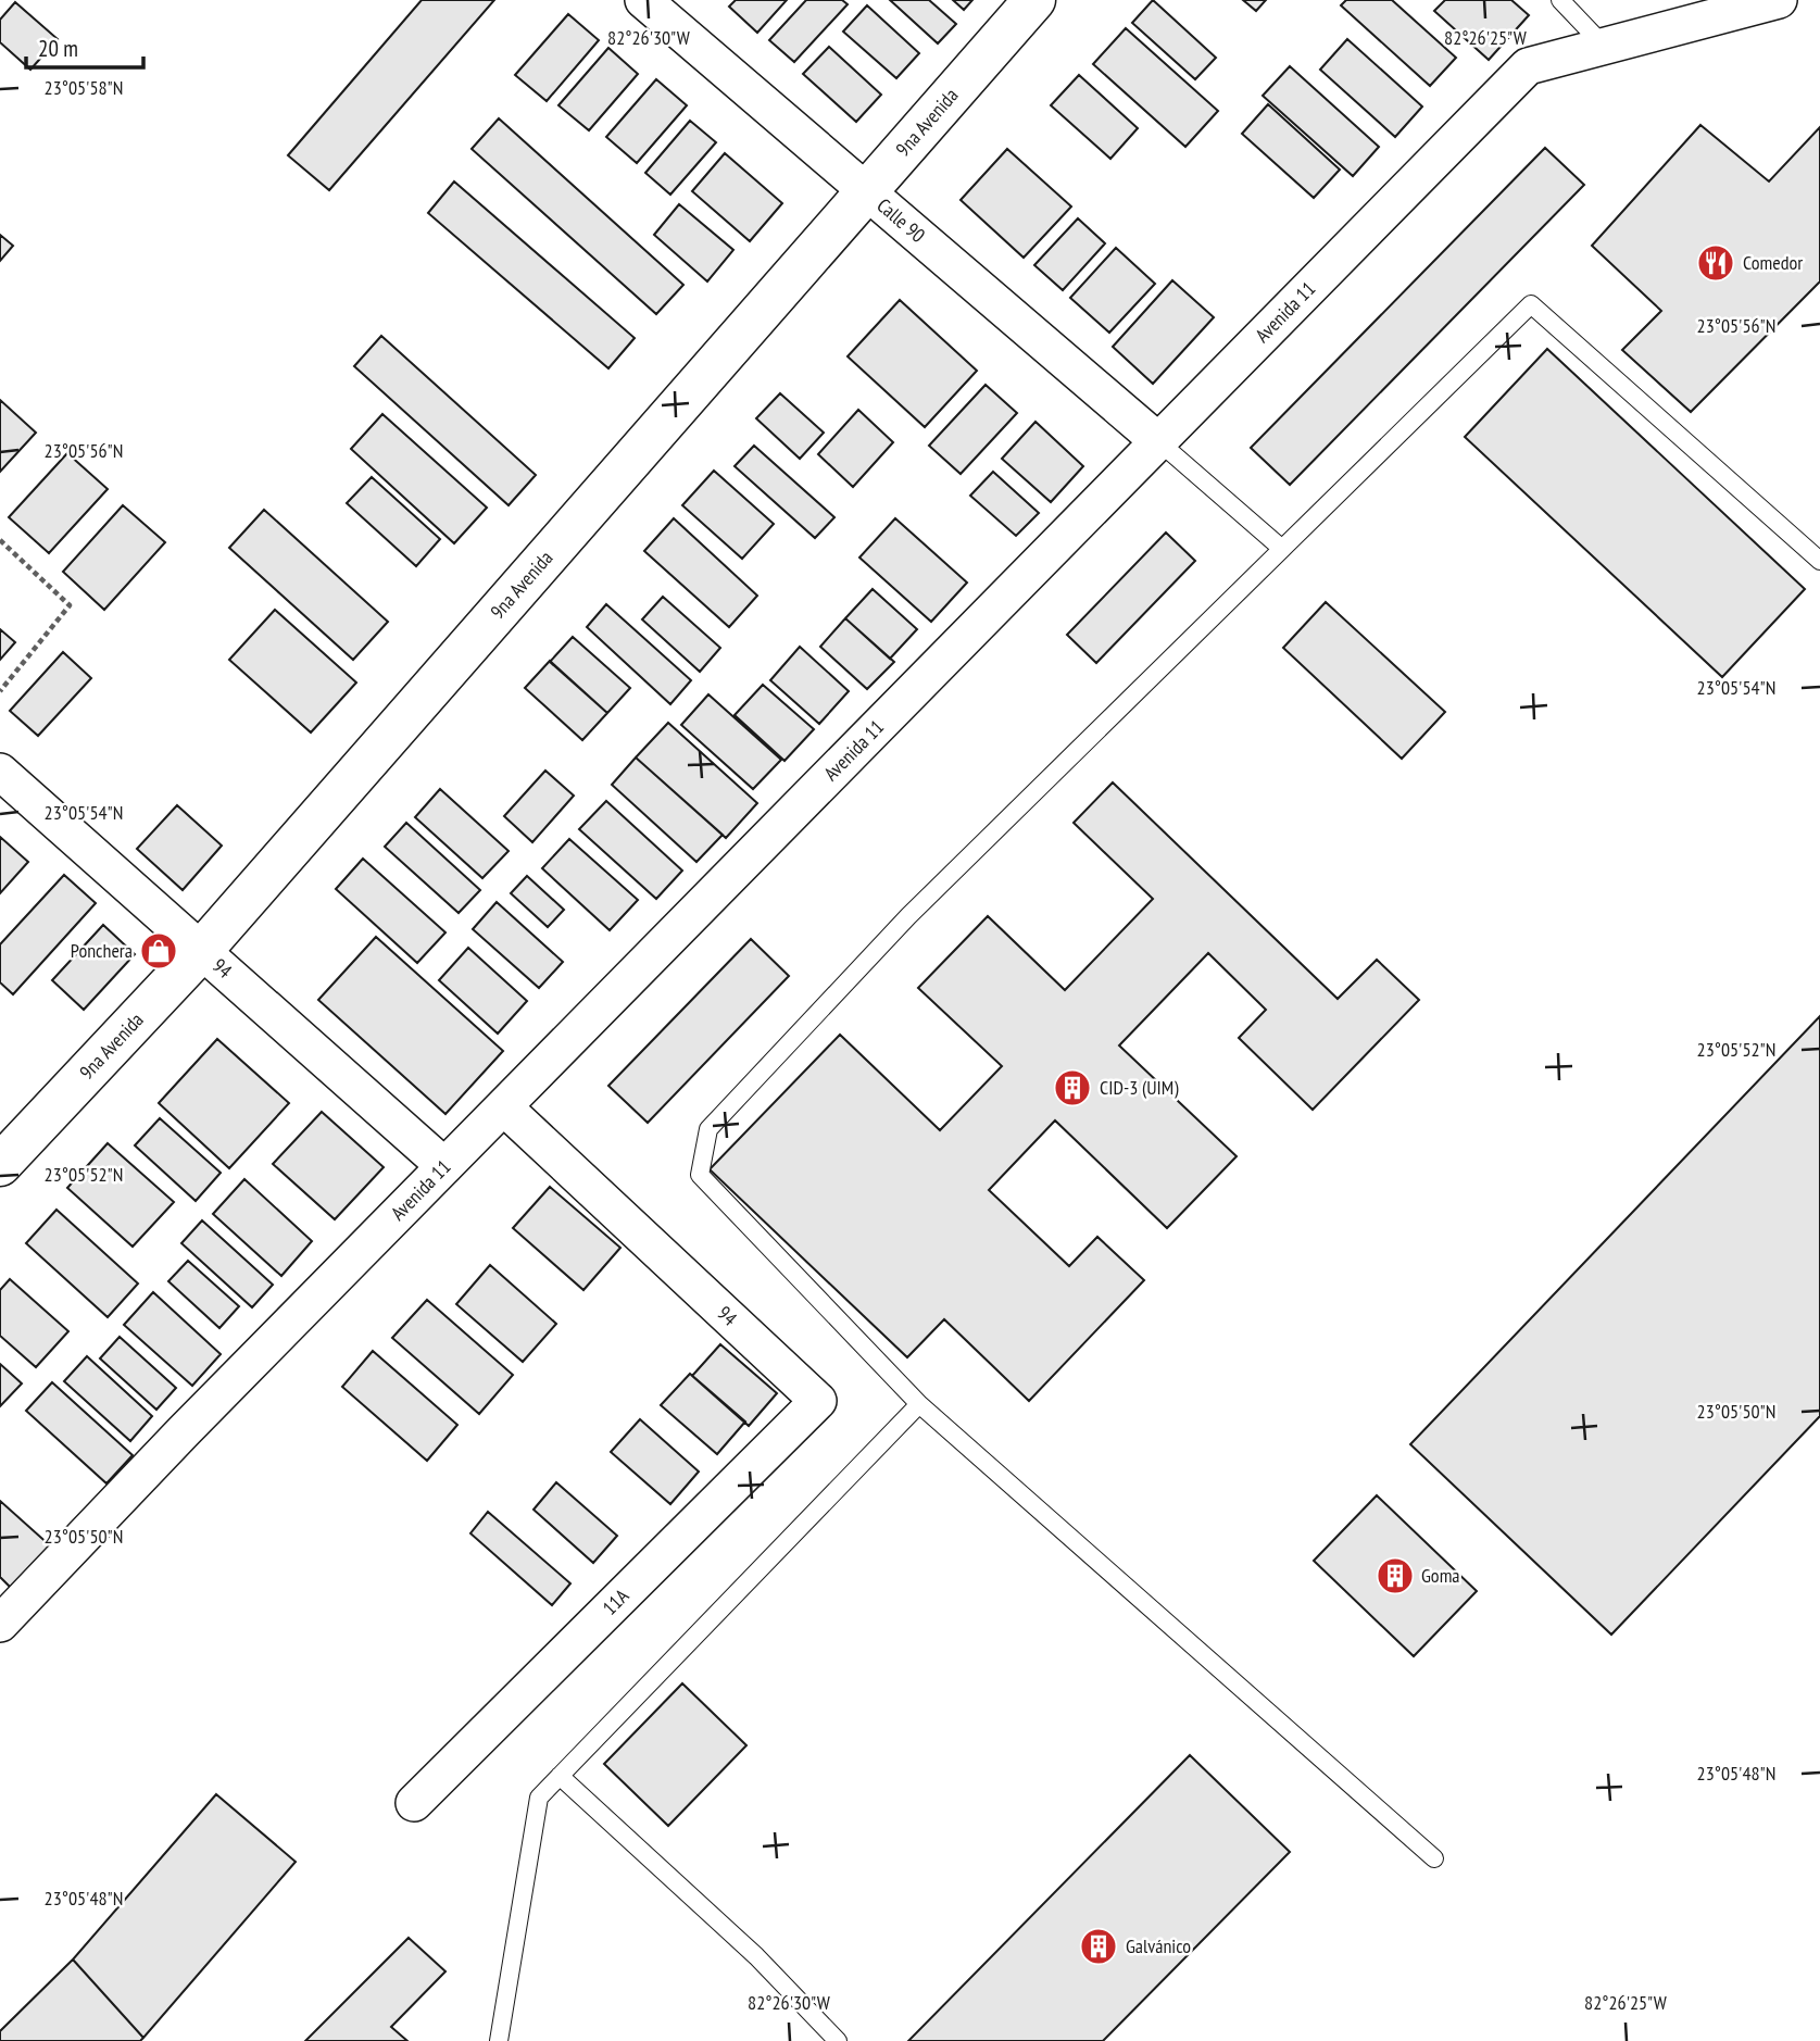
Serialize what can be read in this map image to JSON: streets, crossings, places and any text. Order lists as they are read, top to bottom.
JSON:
{
  "streets": {
    "main road": ["9na Avenida"],
    "street": [
      "Calle 90",
      "Avenida 11",
      "94",
      "11A"
    ]
  },
  "crossings": [
    ["9na Avenida", "Calle 90"],
    ["9na Avenida", "94"],
    ["Calle 90", "Avenida 11"],
    ["Avenida 11", "94"],
    ["94", "11A"]
  ],
  "places": {
    "restaurant": ["Comedor"],
    "shop": ["Ponchera"],
    "building": ["CID-3 (UIM)", "Goma", "Galvánico"]
  },
  "scale_bar": "20 m",
  "coordinates": [
    "82°26'30\"W",
    "82°26'25\"W",
    "23°05'58\"N",
    "23°05'56\"N",
    "23°05'54\"N",
    "23°05'52\"N",
    "23°05'50\"N",
    "23°05'48\"N"
  ]
}
